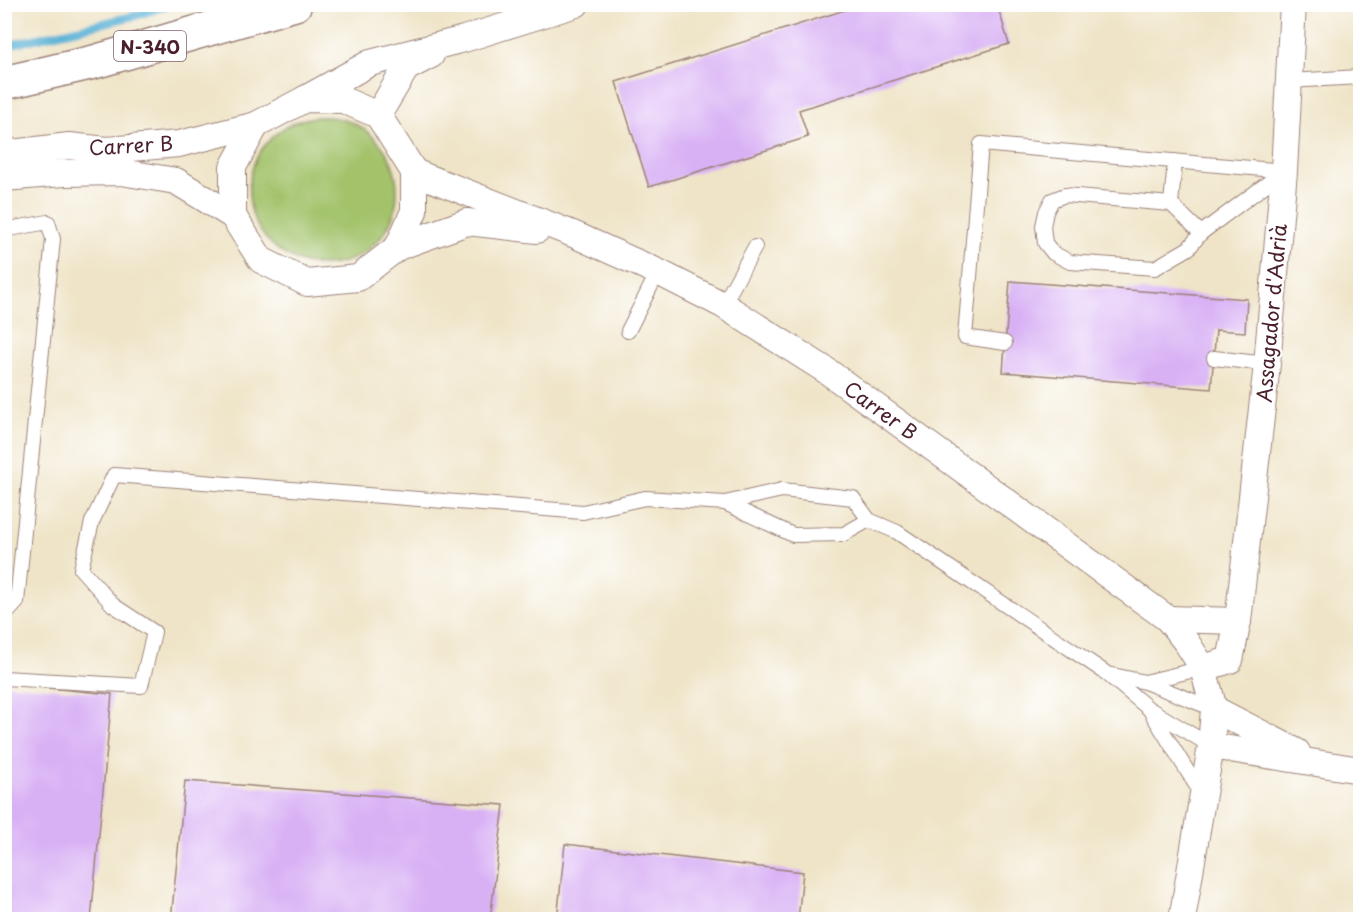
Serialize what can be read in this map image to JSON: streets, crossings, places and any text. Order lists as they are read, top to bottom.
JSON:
{
  "streets": {
    "highway": ["N-340"],
    "street": ["Carrer B", "Assagador d'Adrià"]
  }
}
